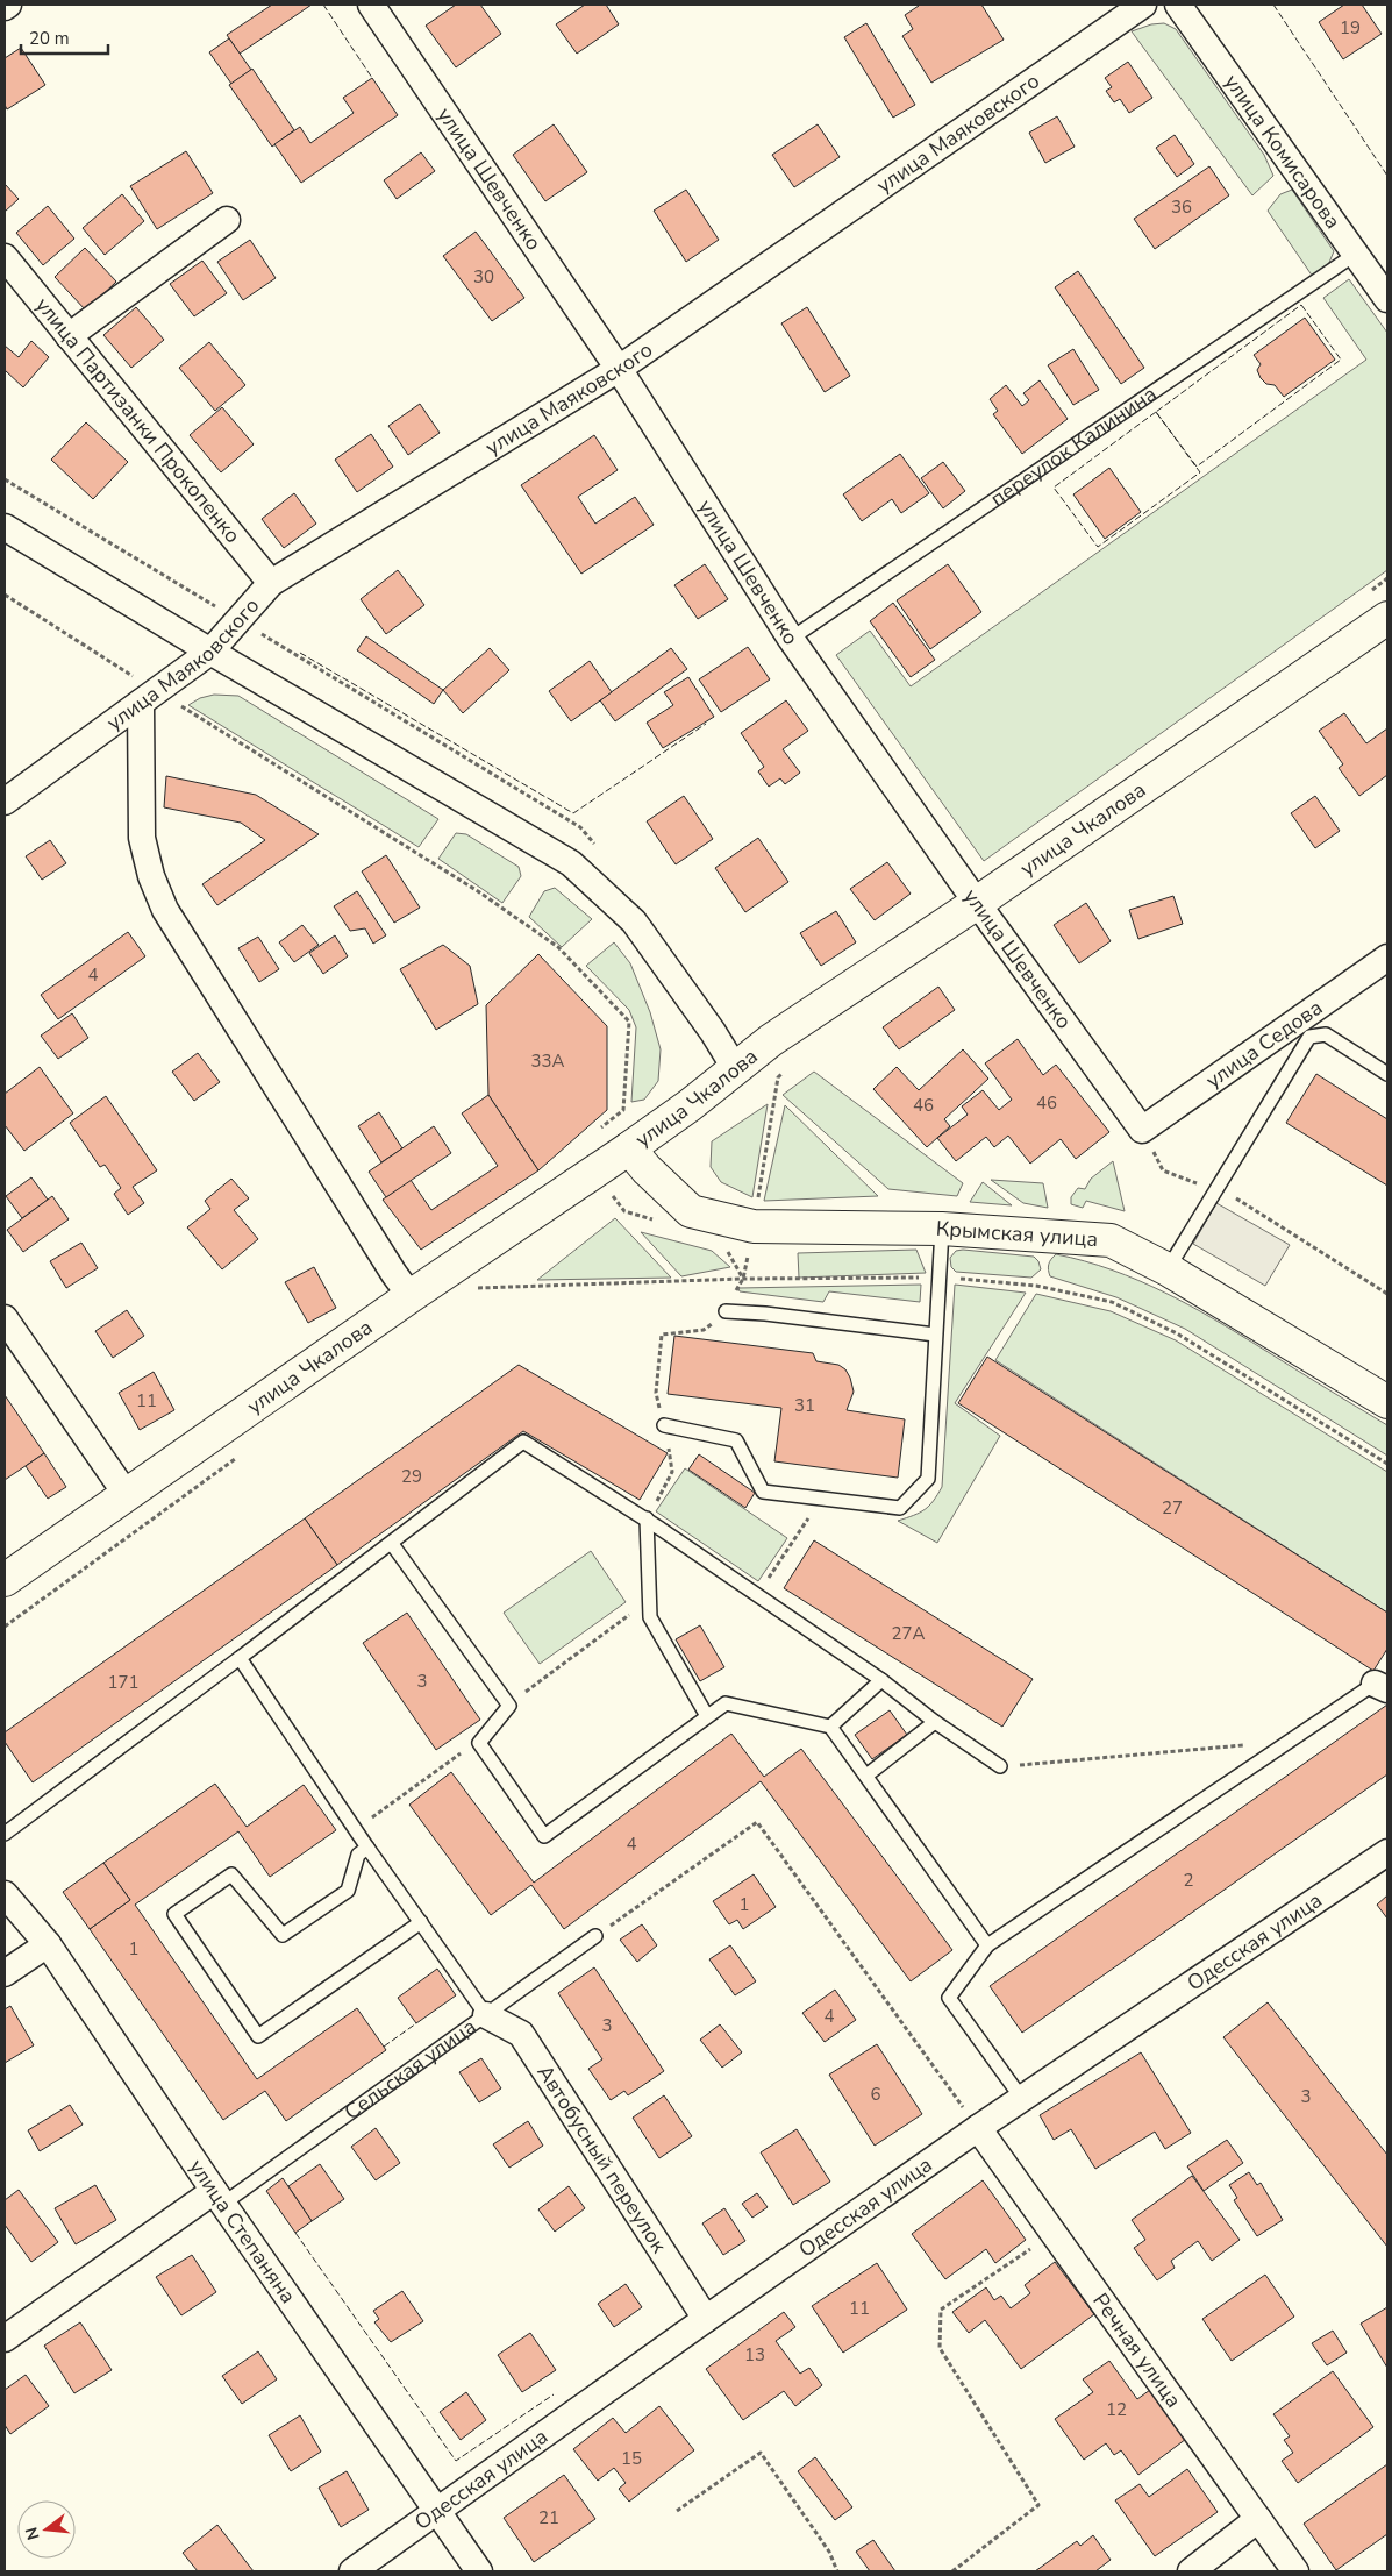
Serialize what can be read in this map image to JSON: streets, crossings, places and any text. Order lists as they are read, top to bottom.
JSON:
{
  "streets": {
    "main road": ["улица Чкалова", "Крымская улица"],
    "street": [
      "улица Маяковского",
      "улица Комисарова",
      "улица Шевченко",
      "улица Партизанки Прокопенко",
      "улица Седова",
      "Одесская улица",
      "Сельская улица",
      "Автобусный переулок",
      "улица Степаняна",
      "Речная улица"
    ],
    "lane": ["переулок Калинина"]
  },
  "crossings": [
    ["улица Маяковского", "улица Шевченко"],
    ["улица Маяковского", "улица Партизанки Прокопенко"],
    ["улица Комисарова", "переулок Калинина"],
    ["улица Шевченко", "переулок Калинина"],
    ["улица Шевченко", "улица Чкалова"],
    ["улица Шевченко", "улица Седова"],
    ["улица Чкалова", "Крымская улица"],
    ["Одесская улица", "Автобусный переулок"],
    ["Одесская улица", "улица Степаняна"],
    ["Одесская улица", "Речная улица"],
    ["Сельская улица", "Автобусный переулок"],
    ["Сельская улица", "улица Степаняна"]
  ],
  "house_numbers": [
    "19",
    "36",
    "30",
    "4",
    "33А",
    "46",
    "46",
    "11",
    "31",
    "29",
    "27",
    "27А",
    "3",
    "171",
    "4",
    "2",
    "1",
    "1",
    "4",
    "3",
    "6",
    "3",
    "11",
    "13",
    "12",
    "15",
    "21"
  ],
  "scale_bar": "20 m",
  "north": "left"
}
